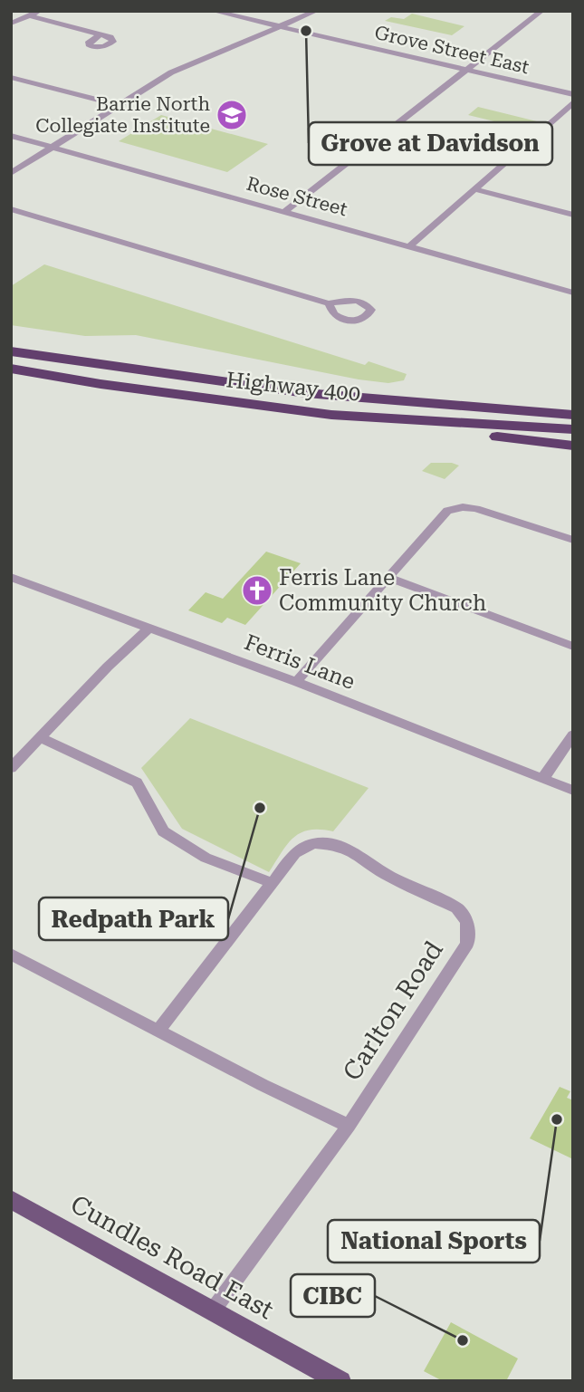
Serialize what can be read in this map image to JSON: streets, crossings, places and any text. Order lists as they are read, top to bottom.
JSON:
{
  "streets": {
    "highway": ["Highway 400"],
    "main road": ["Cundles Road East"],
    "street": [
      "Grove Street East",
      "Rose Street",
      "Ferris Lane",
      "Carlton Road"
    ]
  },
  "crossings": [
    ["Carlton Road", "Cundles Road East"]
  ],
  "places": {
    "other": [
      "Grove at Davidson",
      "Redpath Park",
      "National Sports",
      "CIBC"
    ],
    "school or university": ["Barrie North Collegiate Institute"],
    "church": ["Ferris Lane Community Church"]
  }
}
